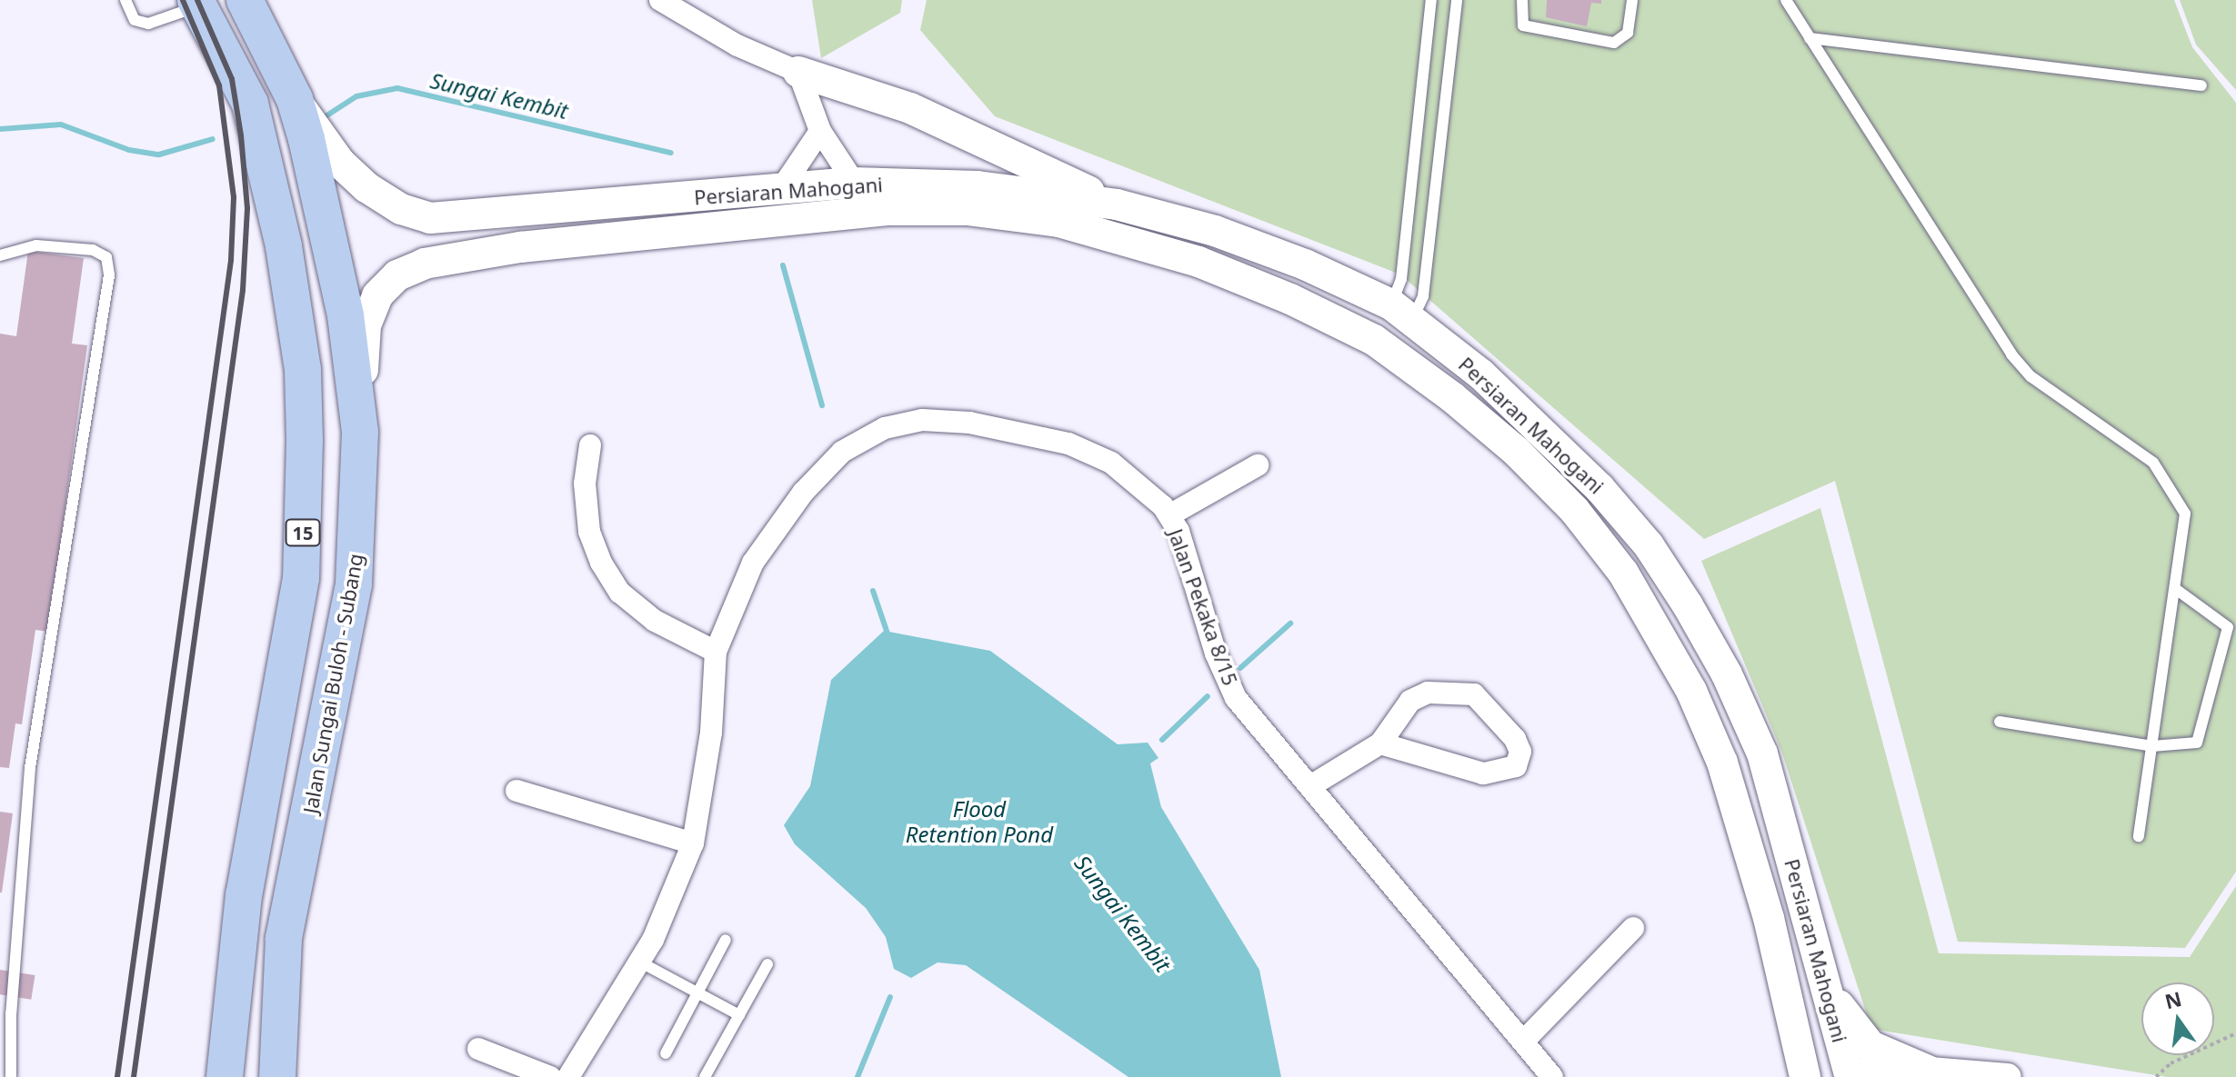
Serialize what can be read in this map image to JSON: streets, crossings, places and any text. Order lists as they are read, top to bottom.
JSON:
{
  "streets": {
    "highway": ["15", "Jalan Sungai Buloh - Subang"],
    "main road": ["Persiaran Mahogani"],
    "street": ["Jalan Pekaka 8/15"]
  },
  "crossings": [
    ["Persiaran Mahogani", "Jalan Sungai Buloh - Subang"]
  ],
  "water": ["Sungai Kembit", "Flood Retention Pond"],
  "north": "top"
}
